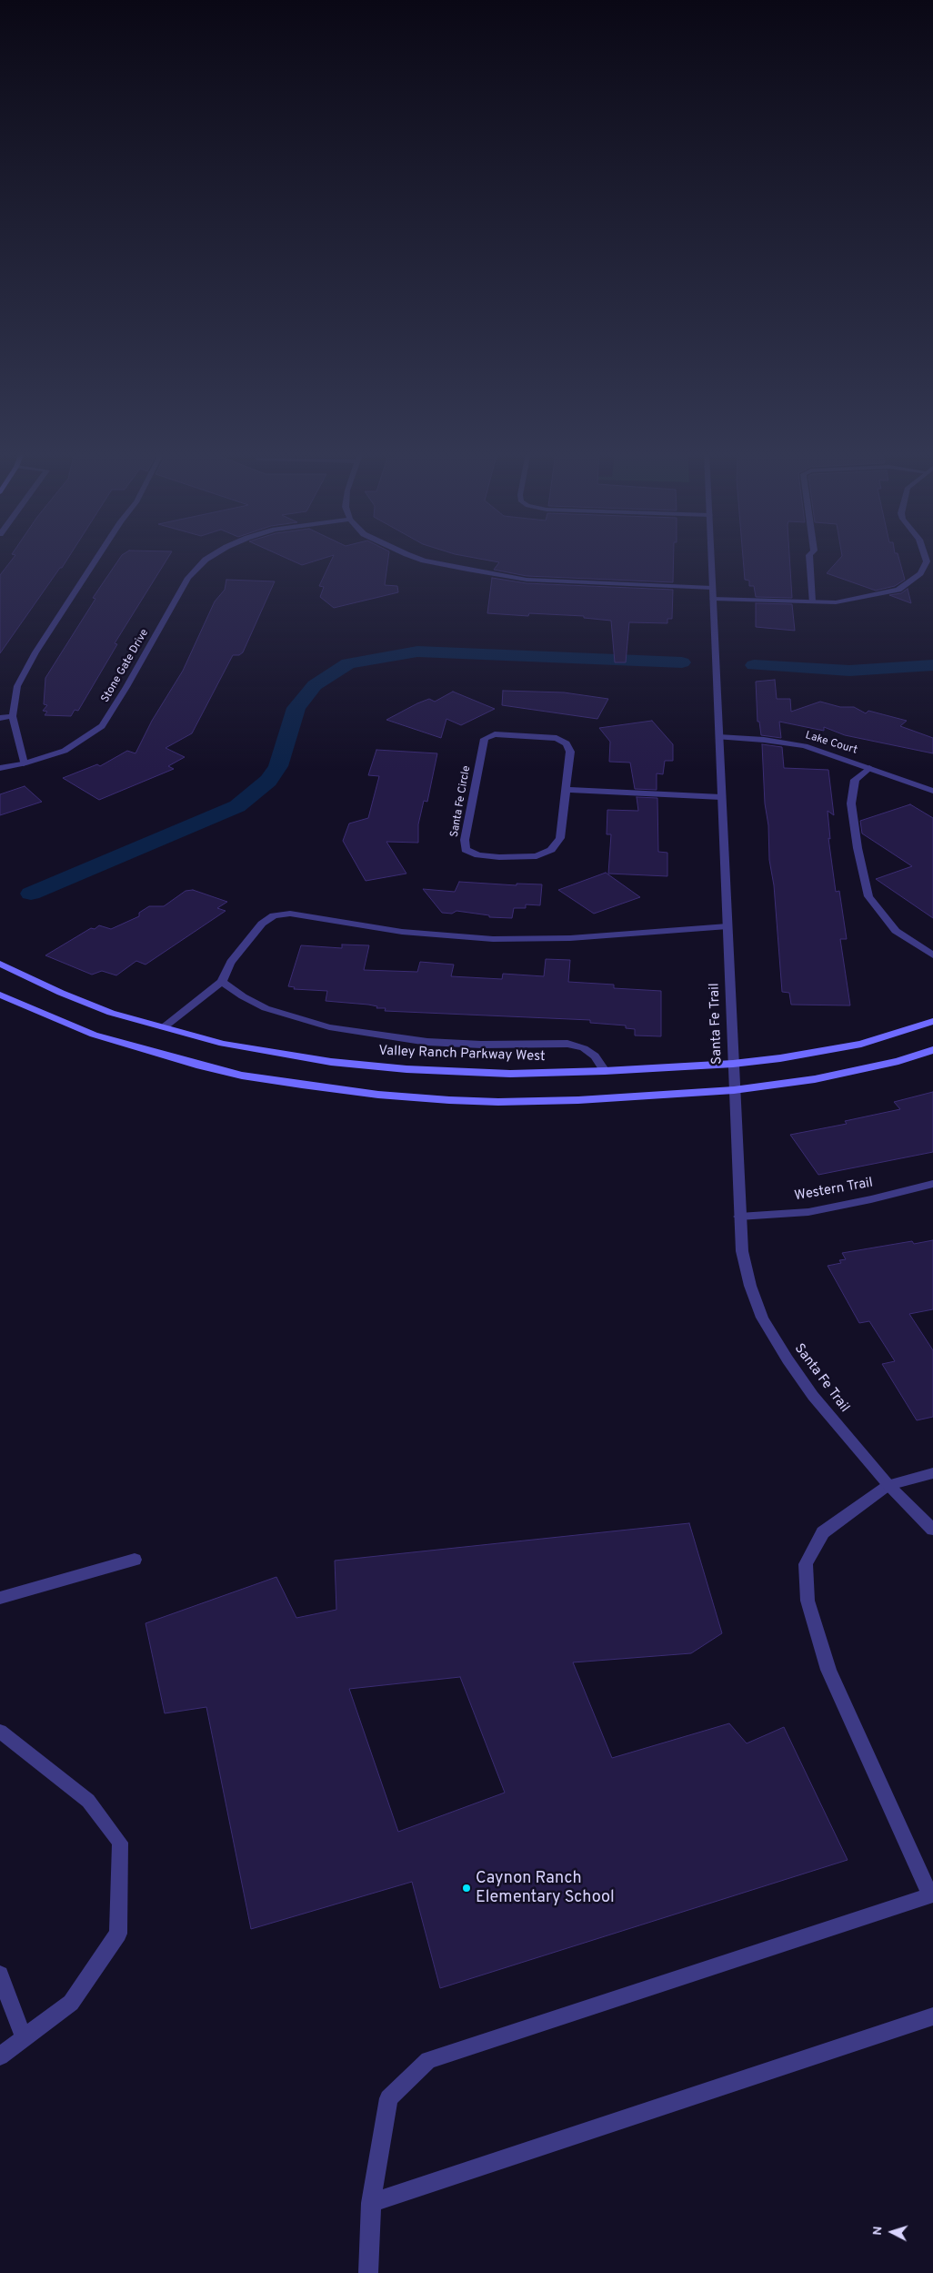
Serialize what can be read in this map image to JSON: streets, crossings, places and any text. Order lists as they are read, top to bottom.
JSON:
{
  "streets": {
    "main road": ["Valley Ranch Parkway West"],
    "street": [
      "Stone Gate Drive",
      "Lake Court",
      "Santa Fe Circle",
      "Santa Fe Trail",
      "Western Trail"
    ]
  },
  "crossings": [
    ["Lake Court", "Santa Fe Trail"],
    ["Santa Fe Trail", "Valley Ranch Parkway West"],
    ["Santa Fe Trail", "Western Trail"]
  ],
  "places": ["Caynon Ranch Elementary School"],
  "north": "left"
}
